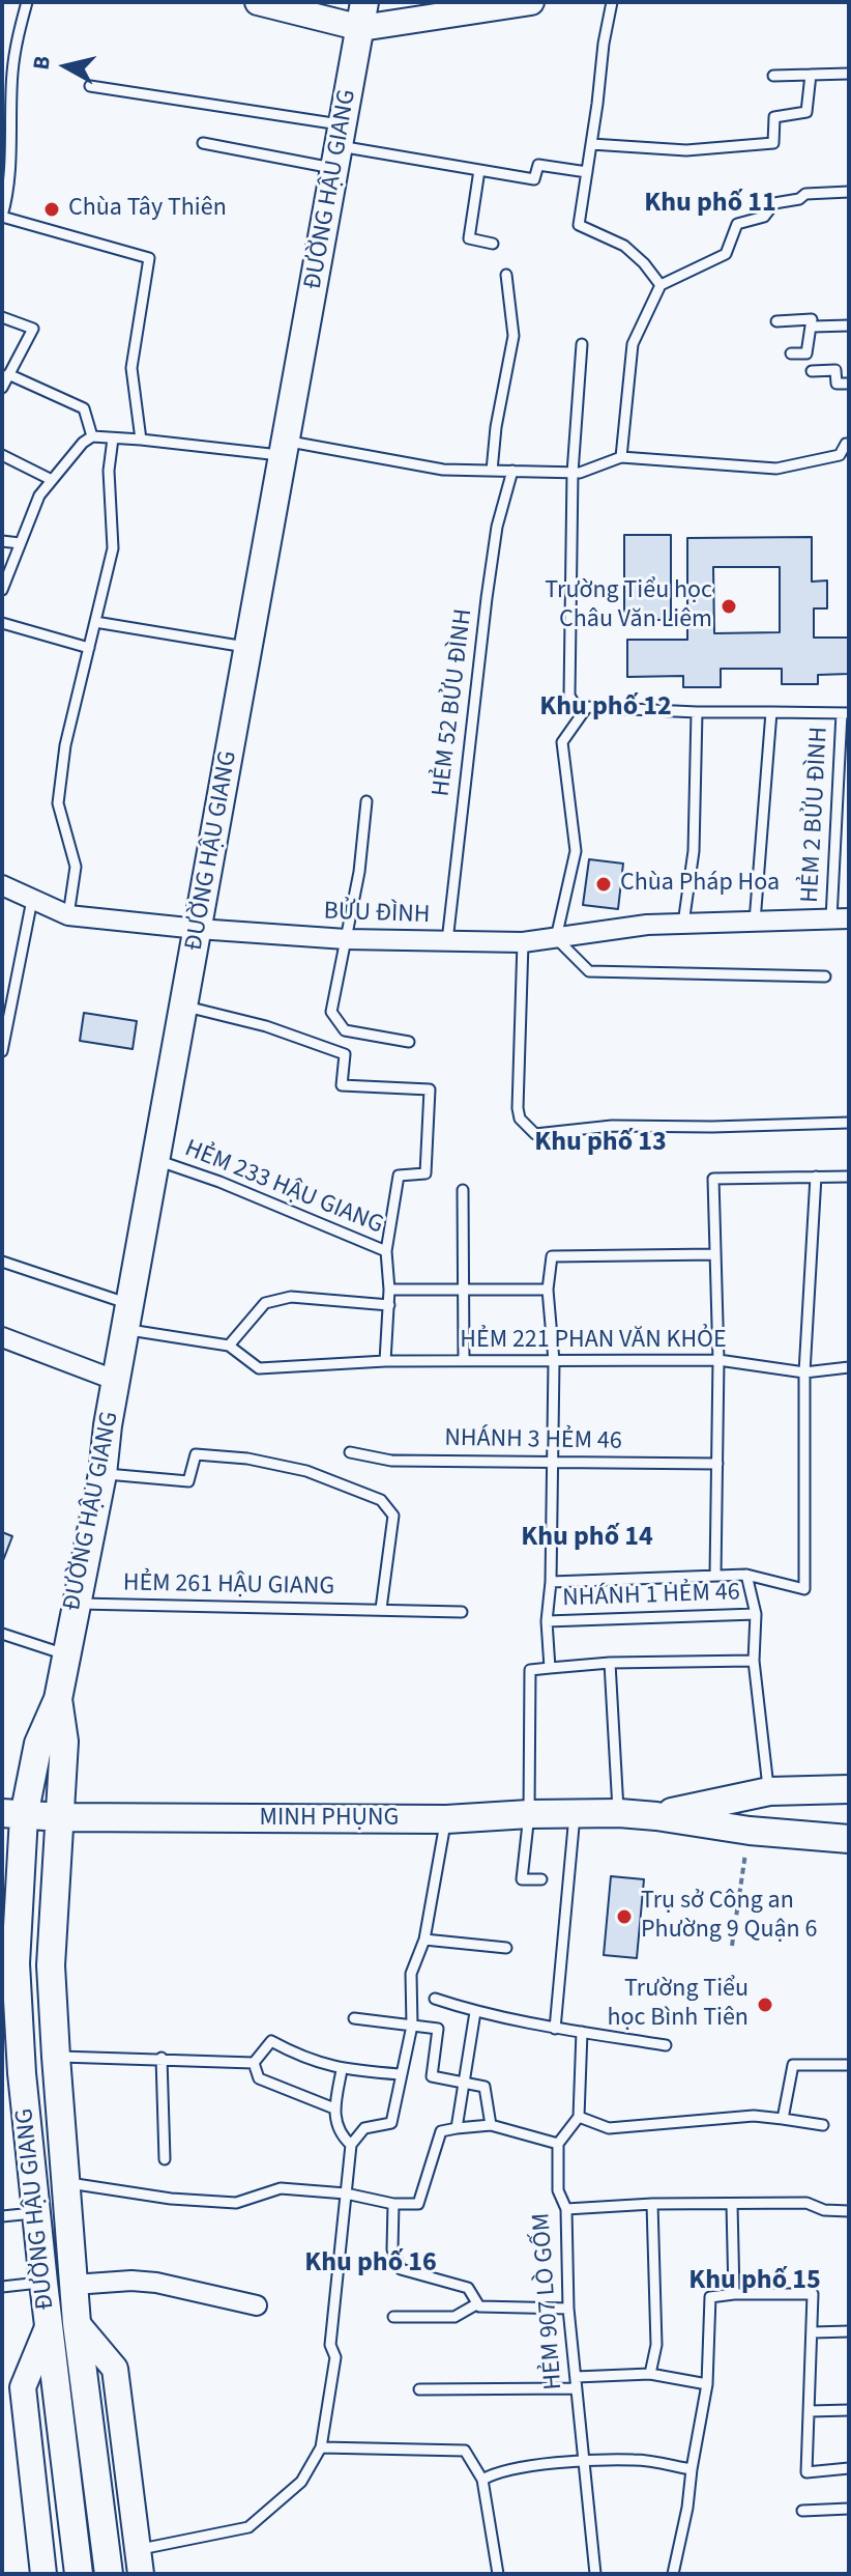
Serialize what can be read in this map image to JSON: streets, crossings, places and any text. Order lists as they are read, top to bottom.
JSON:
{
  "streets": {
    "main road": ["ĐƯỜNG HẬU GIANG", "MINH PHỤNG"],
    "street": ["BỬU ĐÌNH"],
    "lane": [
      "HẺM 52 BỬU ĐÌNH",
      "HẺM 2 BỬU ĐÌNH",
      "HẺM 233 HẬU GIANG",
      "HẺM 221 PHAN VĂN KHỎE",
      "NHÁNH 3 HẺM 46",
      "HẺM 261 HẬU GIANG",
      "NHÁNH 1 HẺM 46",
      "HẺM 907 LÒ GỐM"
    ]
  },
  "crossings": [
    ["ĐƯỜNG HẬU GIANG", "BỬU ĐÌNH"],
    ["ĐƯỜNG HẬU GIANG", "HẺM 233 HẬU GIANG"],
    ["ĐƯỜNG HẬU GIANG", "HẺM 261 HẬU GIANG"],
    ["ĐƯỜNG HẬU GIANG", "MINH PHỤNG"],
    ["HẺM 52 BỬU ĐÌNH", "BỬU ĐÌNH"],
    ["HẺM 2 BỬU ĐÌNH", "BỬU ĐÌNH"],
    ["HẺM 233 HẬU GIANG", "HẺM 221 PHAN VĂN KHỎE"]
  ],
  "districts": [
    "Khu phố 11",
    "Khu phố 12",
    "Khu phố 13",
    "Khu phố 14",
    "Khu phố 16",
    "Khu phố 15"
  ],
  "places": [
    "Chùa Tây Thiên",
    "Trường Tiểu học Châu Văn Liêm",
    "Chùa Pháp Hoa",
    "Trụ sở Công an Phường 9 Quận 6",
    "Trường Tiểu học Bình Tiên"
  ],
  "north": "left"
}
